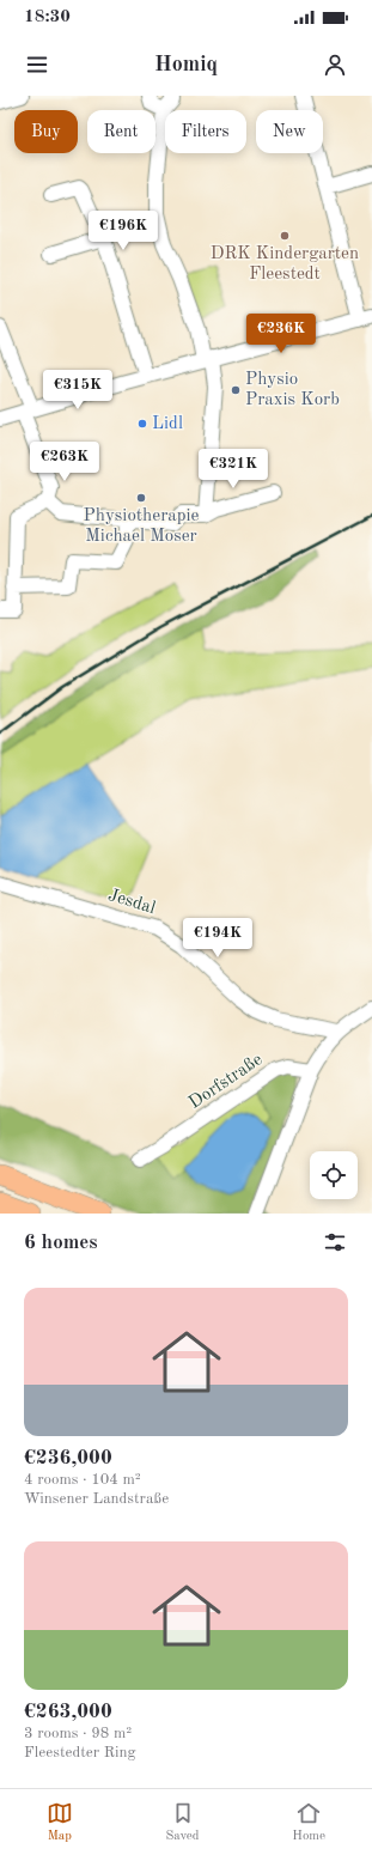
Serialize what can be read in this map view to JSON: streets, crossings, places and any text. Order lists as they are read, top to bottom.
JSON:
{
  "streets": {
    "street": ["Jesdal", "Dorfstraße"]
  },
  "places": [
    "DRK Kindergarten Fleestedt",
    "Physio Praxis Korb",
    "Lidl",
    "Physiotherapie Michael Moser"
  ],
  "page": {
    "status": "18:30",
    "header": "Homiq",
    "chip": [
      "Buy",
      "Rent",
      "Filters",
      "New"
    ],
    "price": [
      "€196K",
      "€236K",
      "€315K",
      "€263K",
      "€321K",
      "€194K"
    ],
    "heading": "6 homes",
    "list": [
      {
        "name": "€236,000",
        "note": "4 rooms · 104 m² · Winsener Landstraße"
      },
      {
        "name": "€263,000",
        "note": "3 rooms · 98 m² · Fleestedter Ring"
      }
    ],
    "tabs": ["Map", "Saved", "Home"]
  }
}
